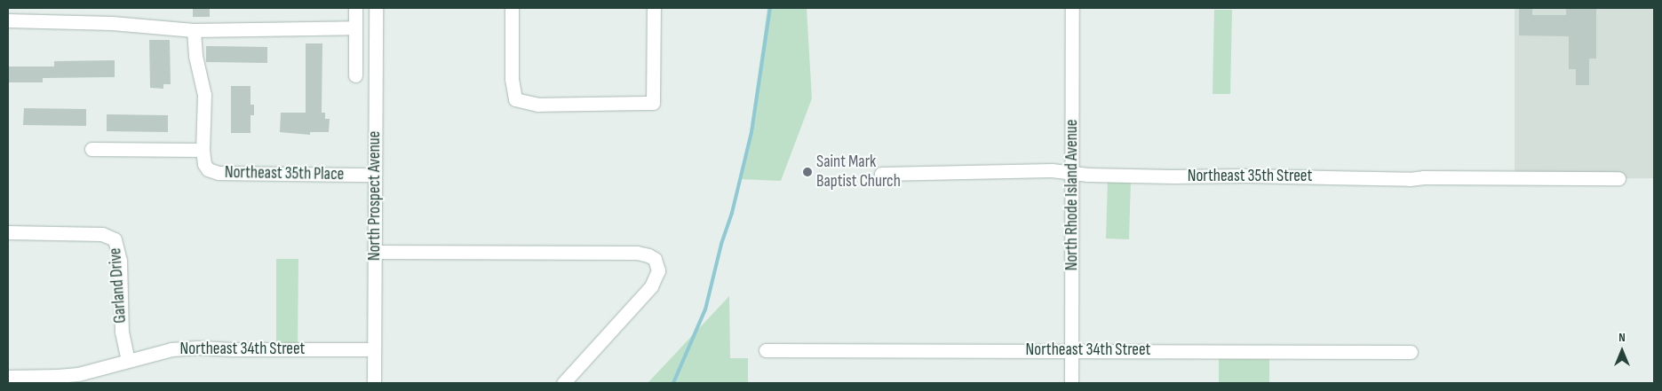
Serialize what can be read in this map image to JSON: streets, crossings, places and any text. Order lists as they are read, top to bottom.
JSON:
{
  "streets": {
    "street": [
      "Northeast 35th Place",
      "Northeast 35th Street",
      "North Rhode Island Avenue",
      "North Prospect Avenue",
      "Garland Drive",
      "Northeast 34th Street"
    ]
  },
  "crossings": [
    ["Northeast 35th Place", "North Prospect Avenue"],
    ["Northeast 35th Street", "North Rhode Island Avenue"],
    ["North Rhode Island Avenue", "Northeast 34th Street"],
    ["North Prospect Avenue", "Northeast 34th Street"],
    ["Garland Drive", "Northeast 34th Street"]
  ],
  "places": ["Saint Mark Baptist Church"],
  "north": "top"
}
